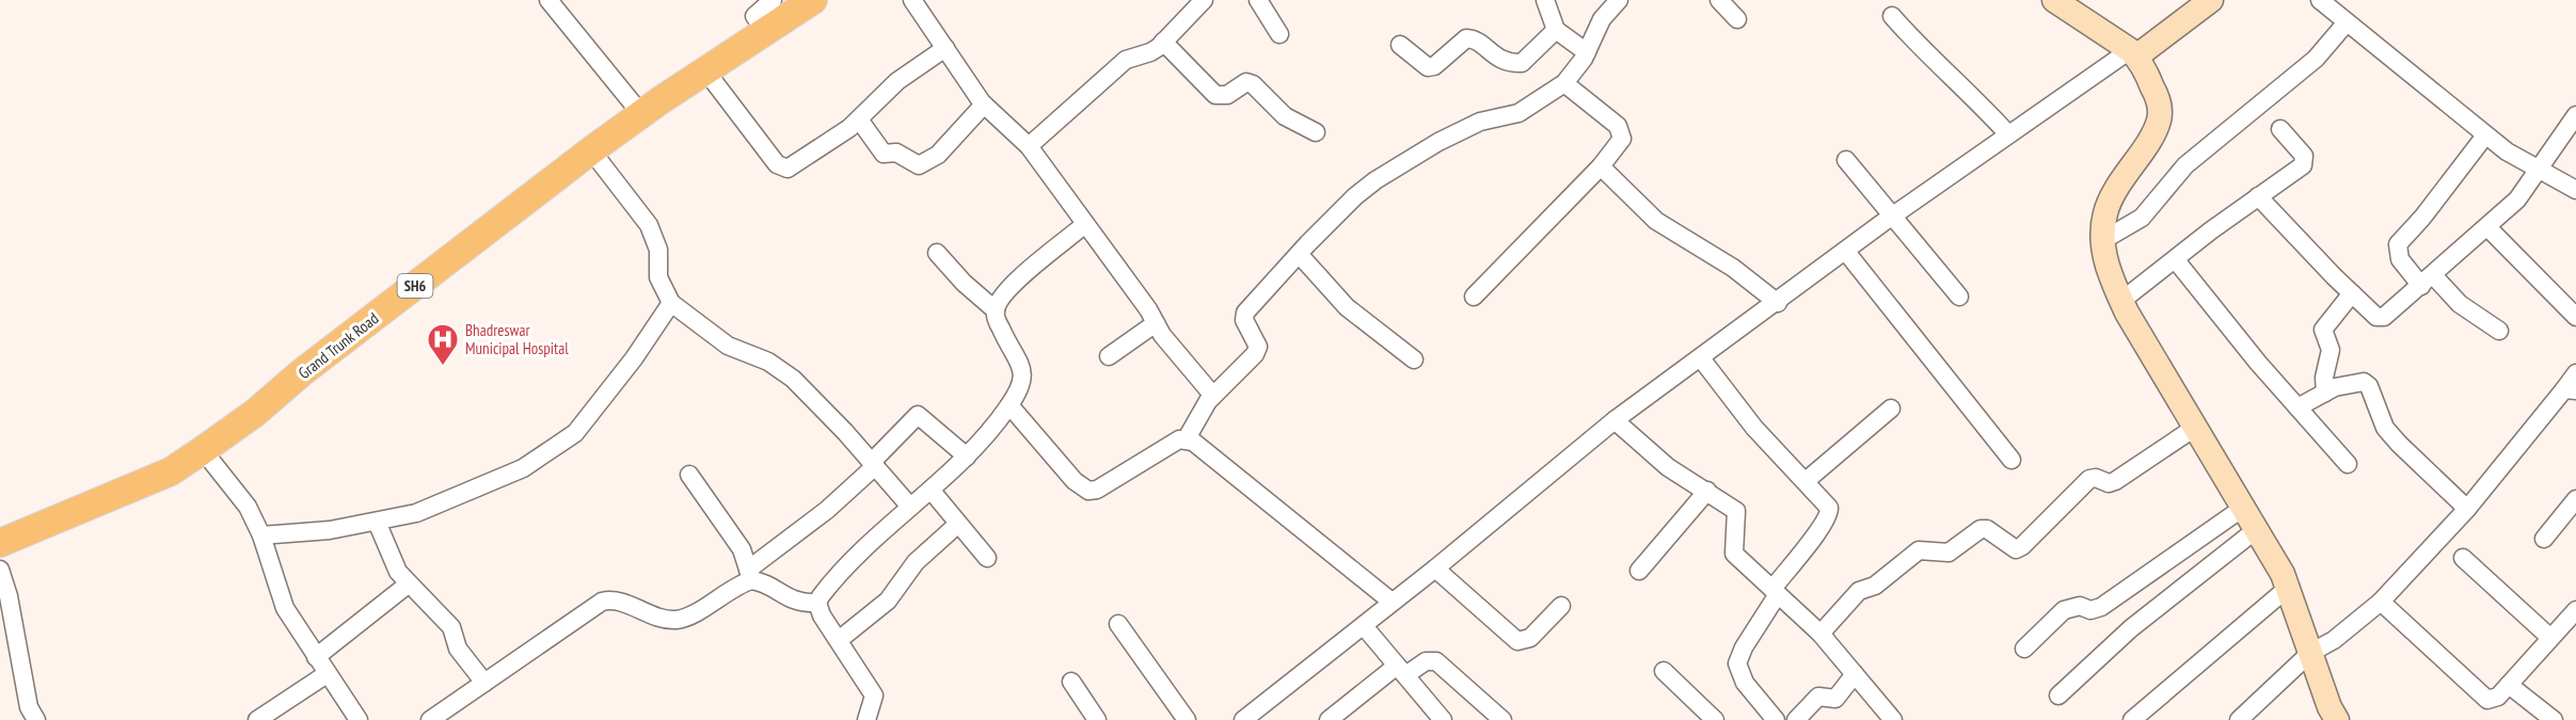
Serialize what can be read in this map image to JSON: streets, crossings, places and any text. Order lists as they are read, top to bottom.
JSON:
{
  "streets": {
    "main road": ["SH6", "Grand Trunk Road"]
  },
  "places": {
    "hospital": ["Bhadreswar Municipal Hospital"]
  }
}
